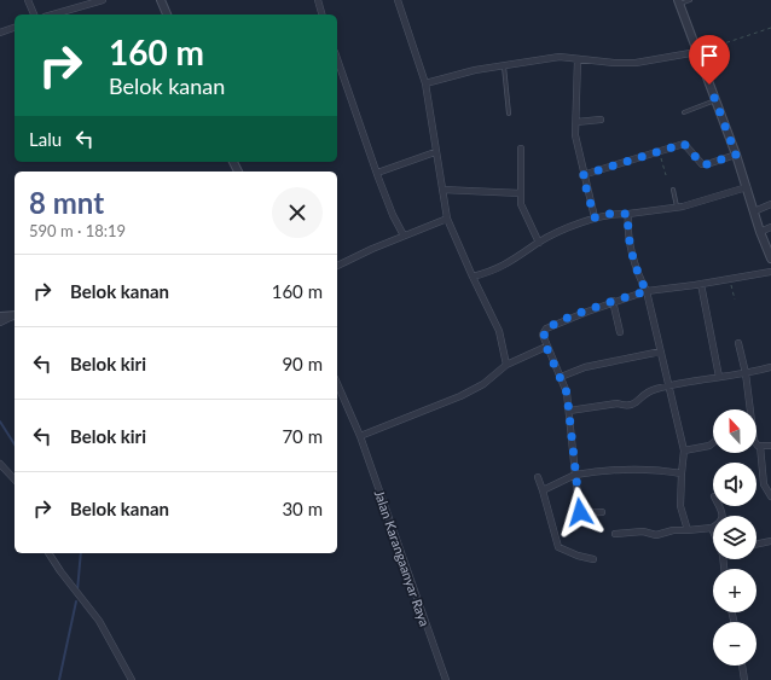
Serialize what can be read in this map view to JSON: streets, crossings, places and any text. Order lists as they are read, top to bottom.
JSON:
{
  "streets": {
    "street": ["Jalan Karangaanyar Raya"]
  },
  "north": "top",
  "page": {
    "turn": ["160 m", "Belok kanan"],
    "then": "Lalu",
    "heading": ["8 mnt", "590 m · 18:19"],
    "list": [
      {
        "name": "Belok kanan",
        "value": "160 m"
      },
      {
        "name": "Belok kiri",
        "value": "90 m"
      },
      {
        "name": "Belok kiri",
        "value": "70 m"
      },
      {
        "name": "Belok kanan",
        "value": "30 m"
      }
    ],
    "map_buttons": ["+", "−"]
  }
}
